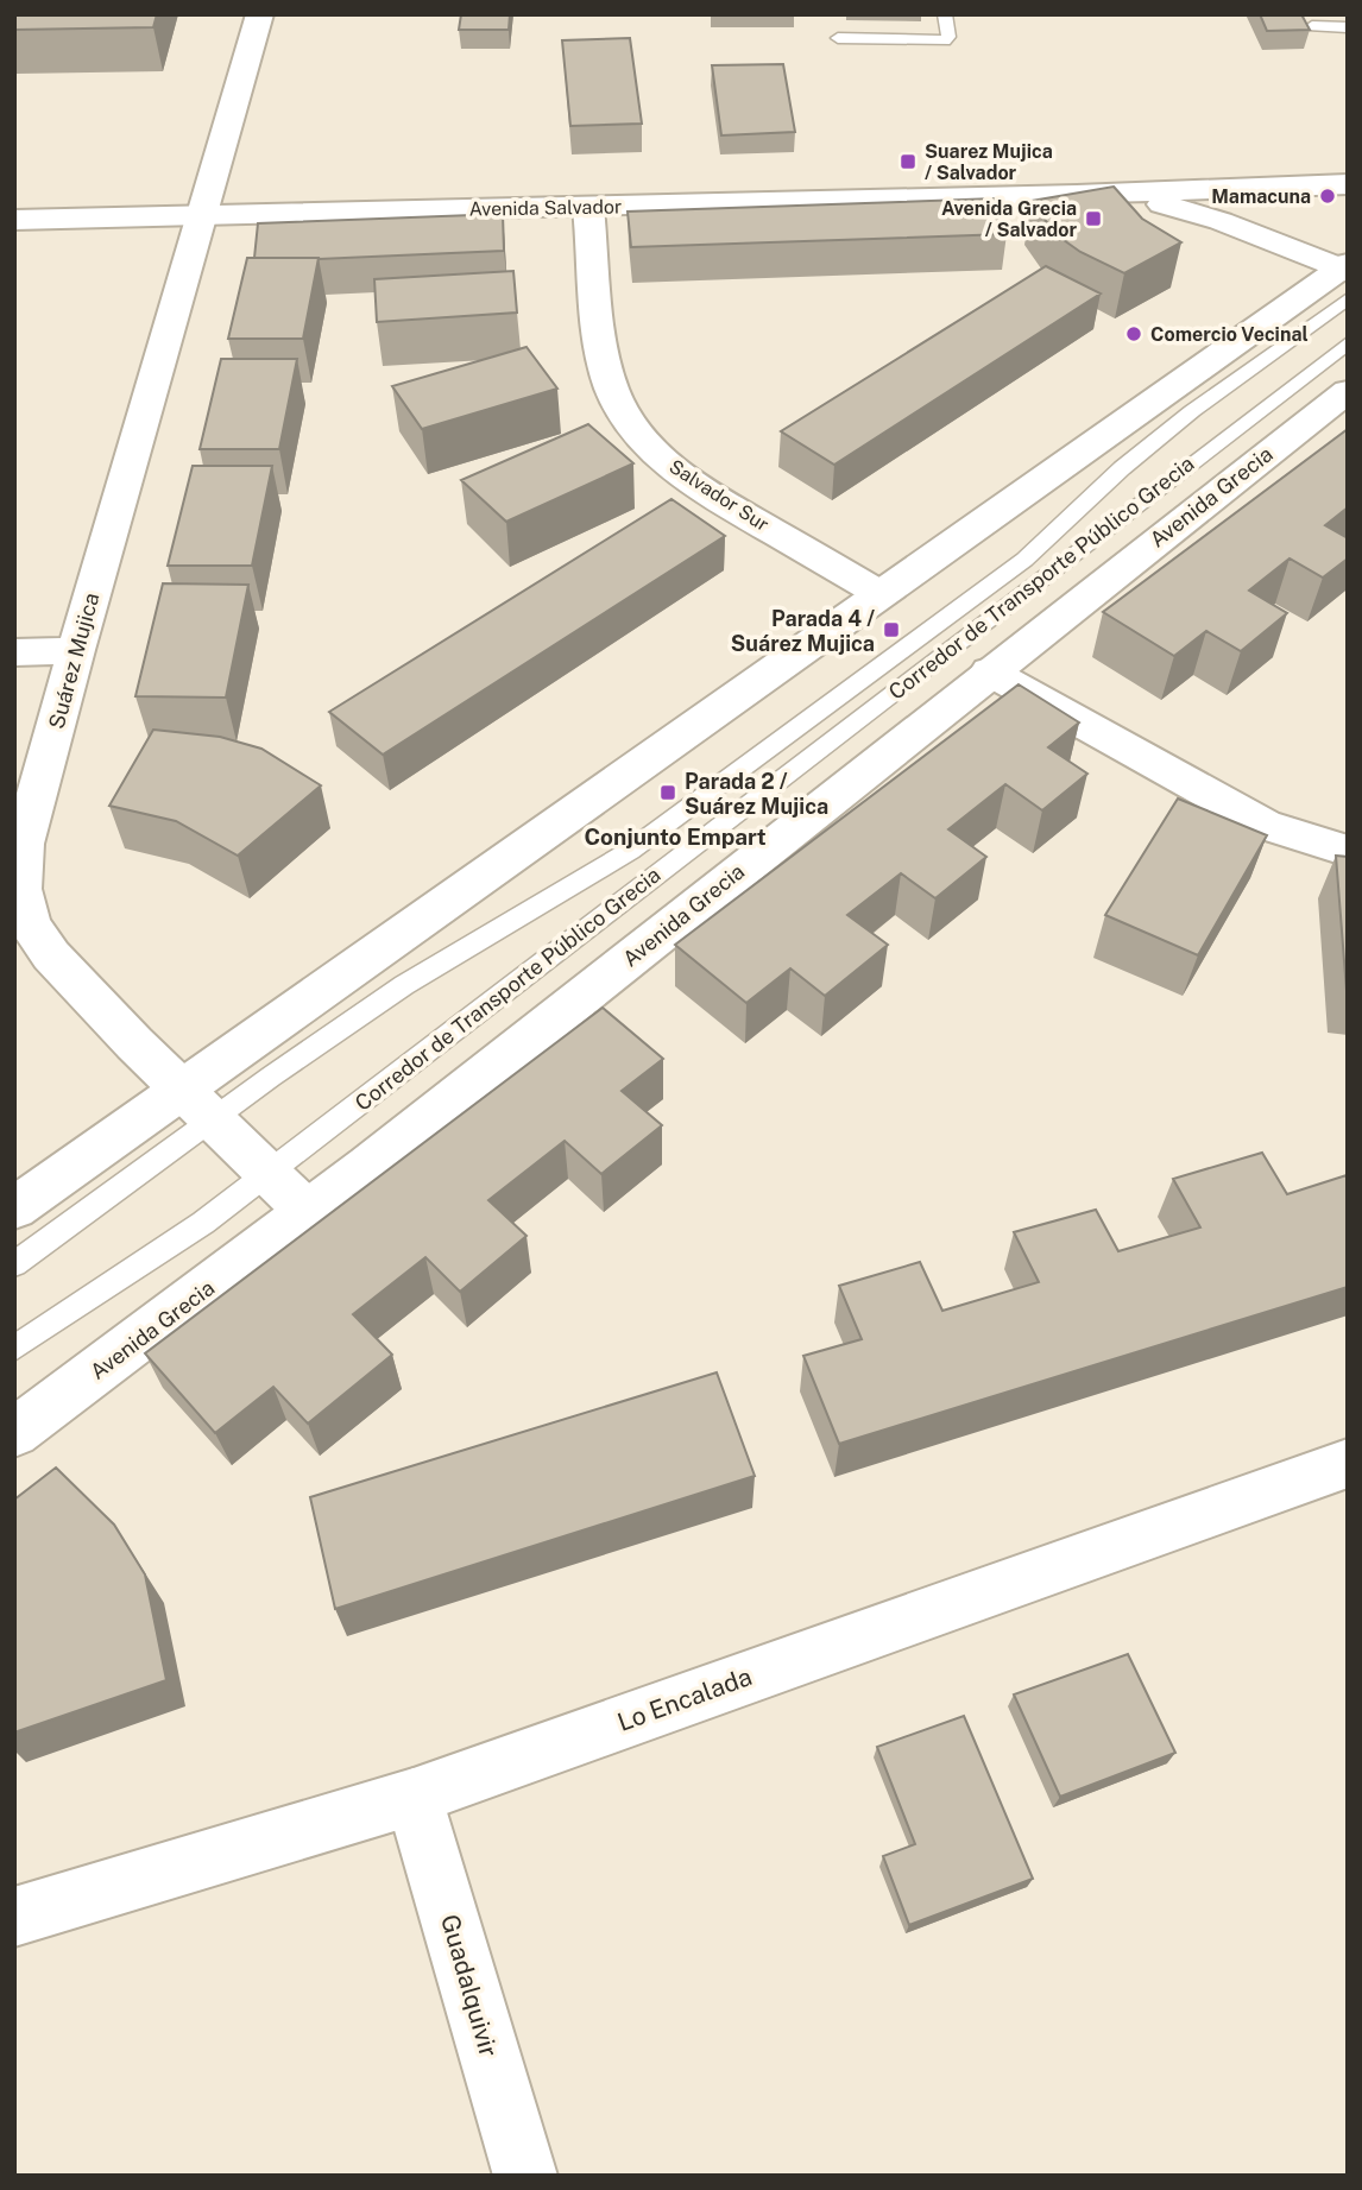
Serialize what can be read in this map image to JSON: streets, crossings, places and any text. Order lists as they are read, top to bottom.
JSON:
{
  "streets": {
    "main road": [
      "Avenida Salvador",
      "Salvador Sur",
      "Avenida Grecia",
      "Suárez Mujica",
      "Lo Encalada",
      "Guadalquivir"
    ],
    "lane": ["Corredor de Transporte Público Grecia"]
  },
  "crossings": [
    ["Avenida Salvador", "Salvador Sur"],
    ["Avenida Salvador", "Corredor de Transporte Público Grecia"],
    ["Avenida Salvador", "Suárez Mujica"],
    ["Avenida Grecia", "Suárez Mujica"],
    ["Corredor de Transporte Público Grecia", "Suárez Mujica"],
    ["Lo Encalada", "Guadalquivir"]
  ],
  "districts": ["Conjunto Empart"],
  "places": {
    "transit": [
      "Suarez Mujica / Salvador",
      "Avenida Grecia / Salvador",
      "Parada 4 / Suárez Mujica",
      "Parada 2 / Suárez Mujica"
    ],
    "other": ["Mamacuna", "Comercio Vecinal"]
  }
}
